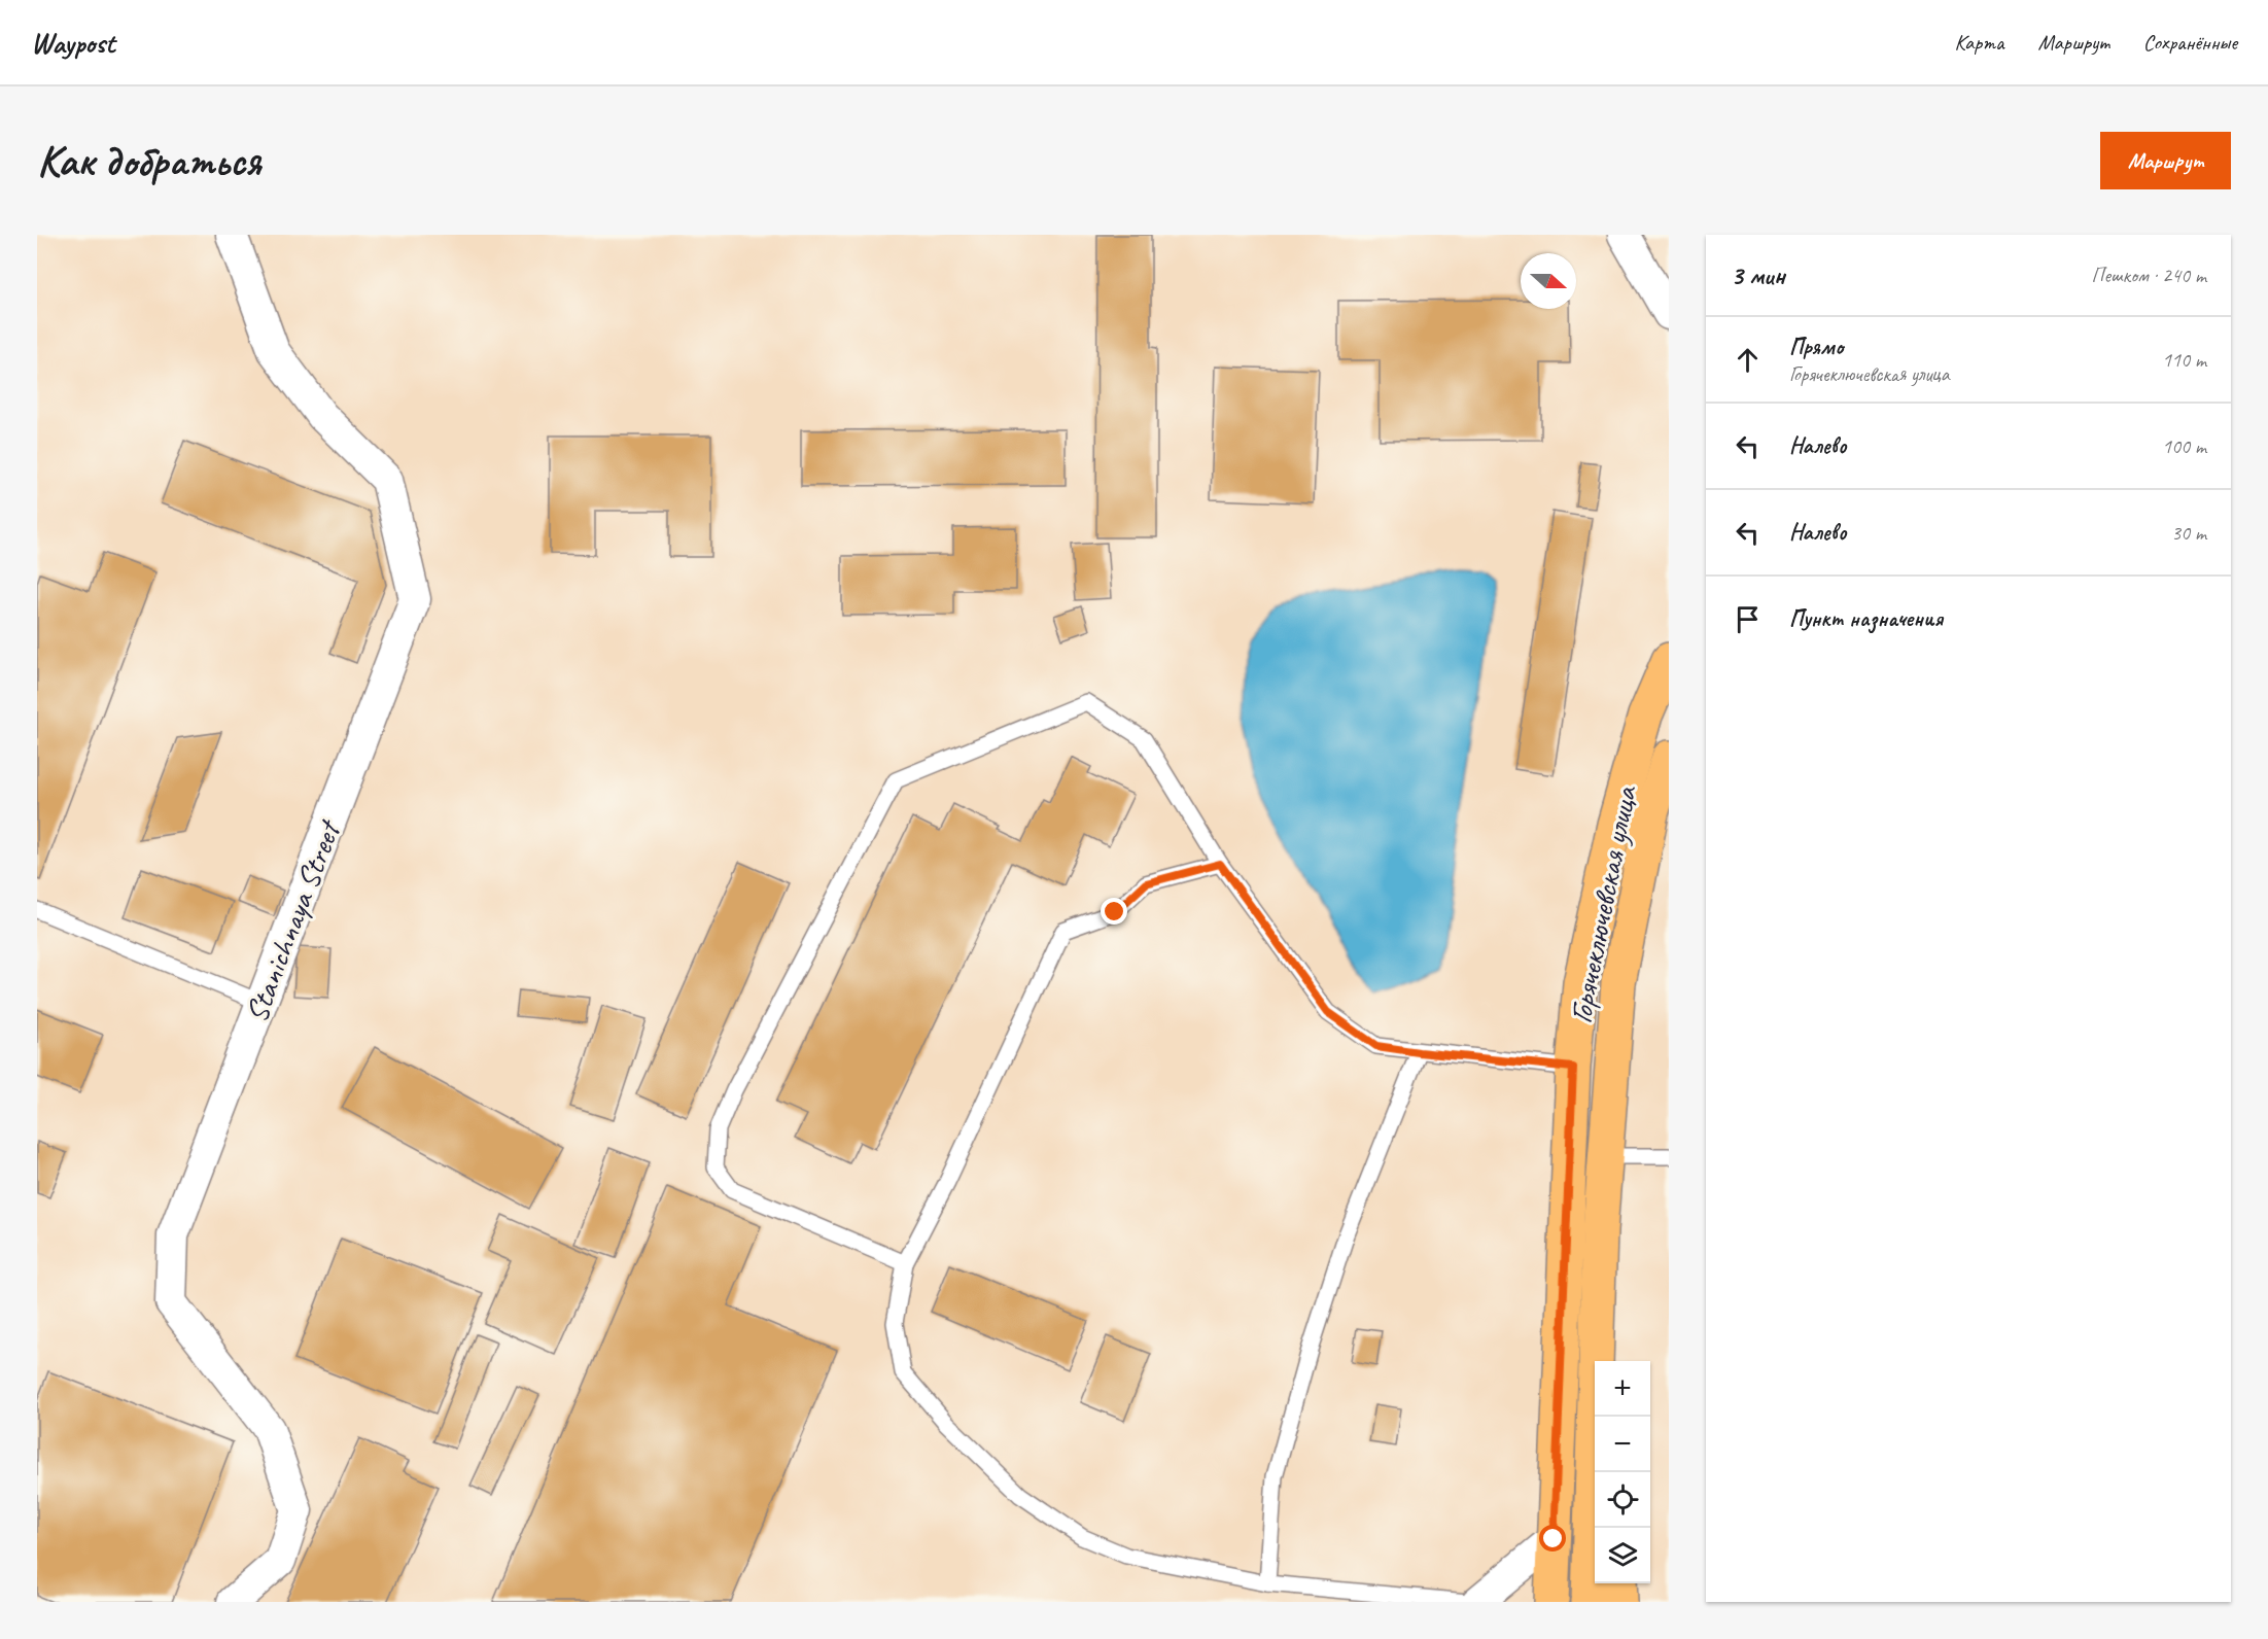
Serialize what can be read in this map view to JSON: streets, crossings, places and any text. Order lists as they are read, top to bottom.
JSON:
{
  "streets": {
    "main road": ["Горячеключевская улица"],
    "street": ["Stanichnaya Street"]
  },
  "north": "right",
  "page": {
    "header": "Waypost",
    "nav": ["Карта", "Маршрут", "Сохранённые"],
    "buttons": "Маршрут",
    "title": "Как добраться",
    "heading": ["3 мин", "Пешком · 240 m"],
    "list": [
      ["Прямо", "Горячеключевская улица", "110 m"],
      ["Налево", "100 m"],
      ["Налево", "30 m"],
      "Пункт назначения"
    ],
    "map_buttons": ["+", "−"]
  }
}
